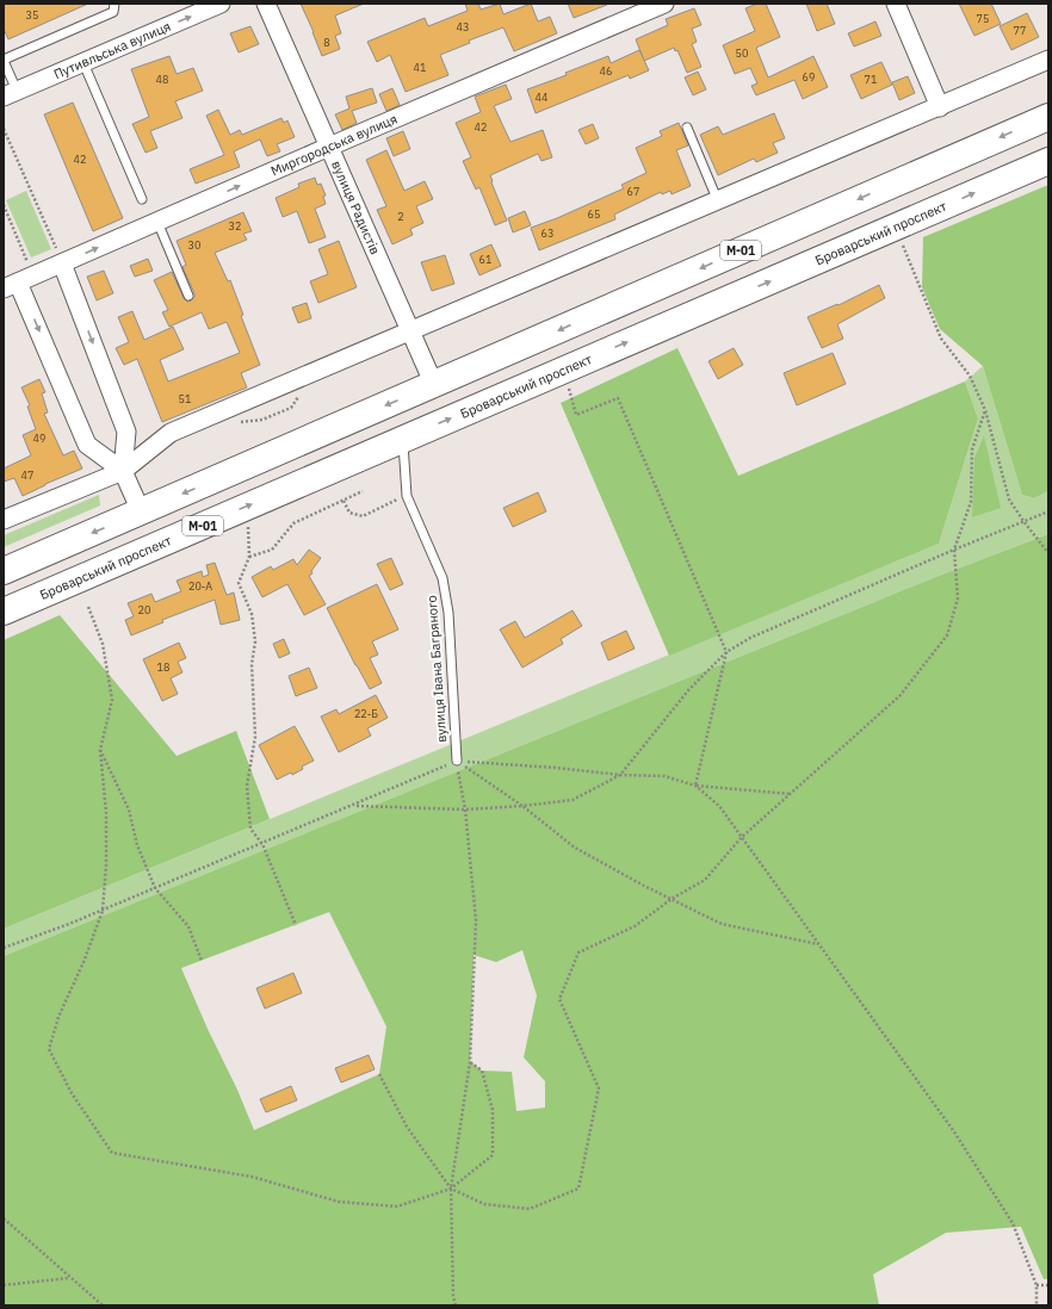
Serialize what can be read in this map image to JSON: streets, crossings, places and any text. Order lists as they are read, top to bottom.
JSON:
{
  "streets": {
    "highway": ["Броварський проспект", "М-01"],
    "street": ["Путивльська вулиця", "Миргородська вулиця", "вулиця Радистів"],
    "lane": ["вулиця Івана Багряного"]
  },
  "crossings": [
    ["Миргородська вулиця", "вулиця Радистів"],
    ["вулиця Радистів", "М-01"],
    ["Броварський проспект", "вулиця Івана Багряного"]
  ],
  "one_way": ["Путивльська вулиця", "Миргородська вулиця"],
  "house_numbers": [
    "35",
    "75",
    "43",
    "77",
    "8",
    "50",
    "41",
    "46",
    "69",
    "48",
    "71",
    "44",
    "42",
    "42",
    "67",
    "65",
    "2",
    "32",
    "63",
    "30",
    "61",
    "51",
    "49",
    "47",
    "20-А",
    "20",
    "18",
    "22-Б"
  ]
}
